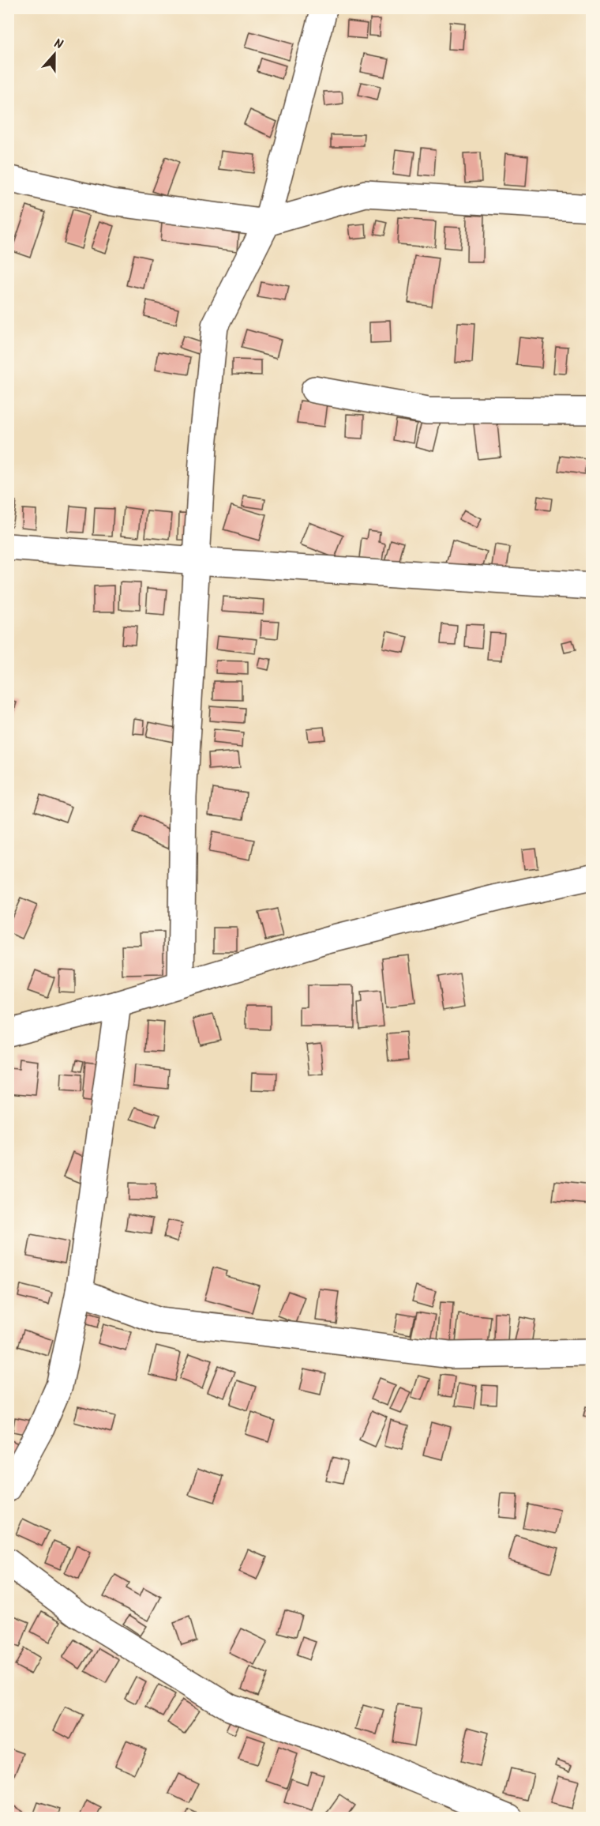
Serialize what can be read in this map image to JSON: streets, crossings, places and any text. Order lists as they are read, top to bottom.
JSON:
{
  "north": "top"
}
